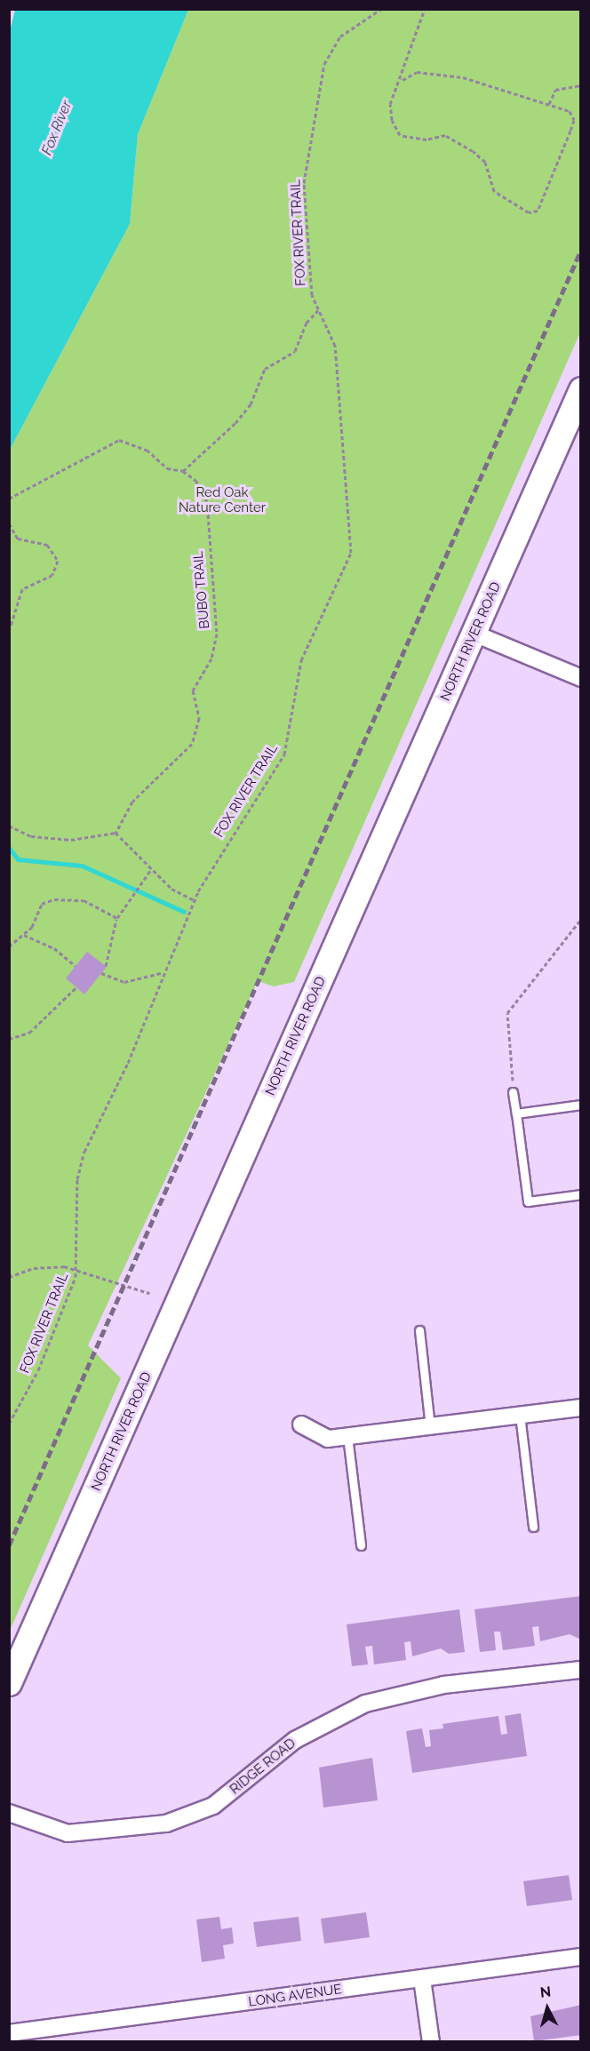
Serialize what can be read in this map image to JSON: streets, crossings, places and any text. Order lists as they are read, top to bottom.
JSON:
{
  "streets": {
    "main road": ["NORTH RIVER ROAD"],
    "street": ["RIDGE ROAD", "LONG AVENUE"],
    "path": ["FOX RIVER TRAIL", "BUBO TRAIL"]
  },
  "water": ["Fox River"],
  "parks": ["Red Oak Nature Center"],
  "north": "top"
}
